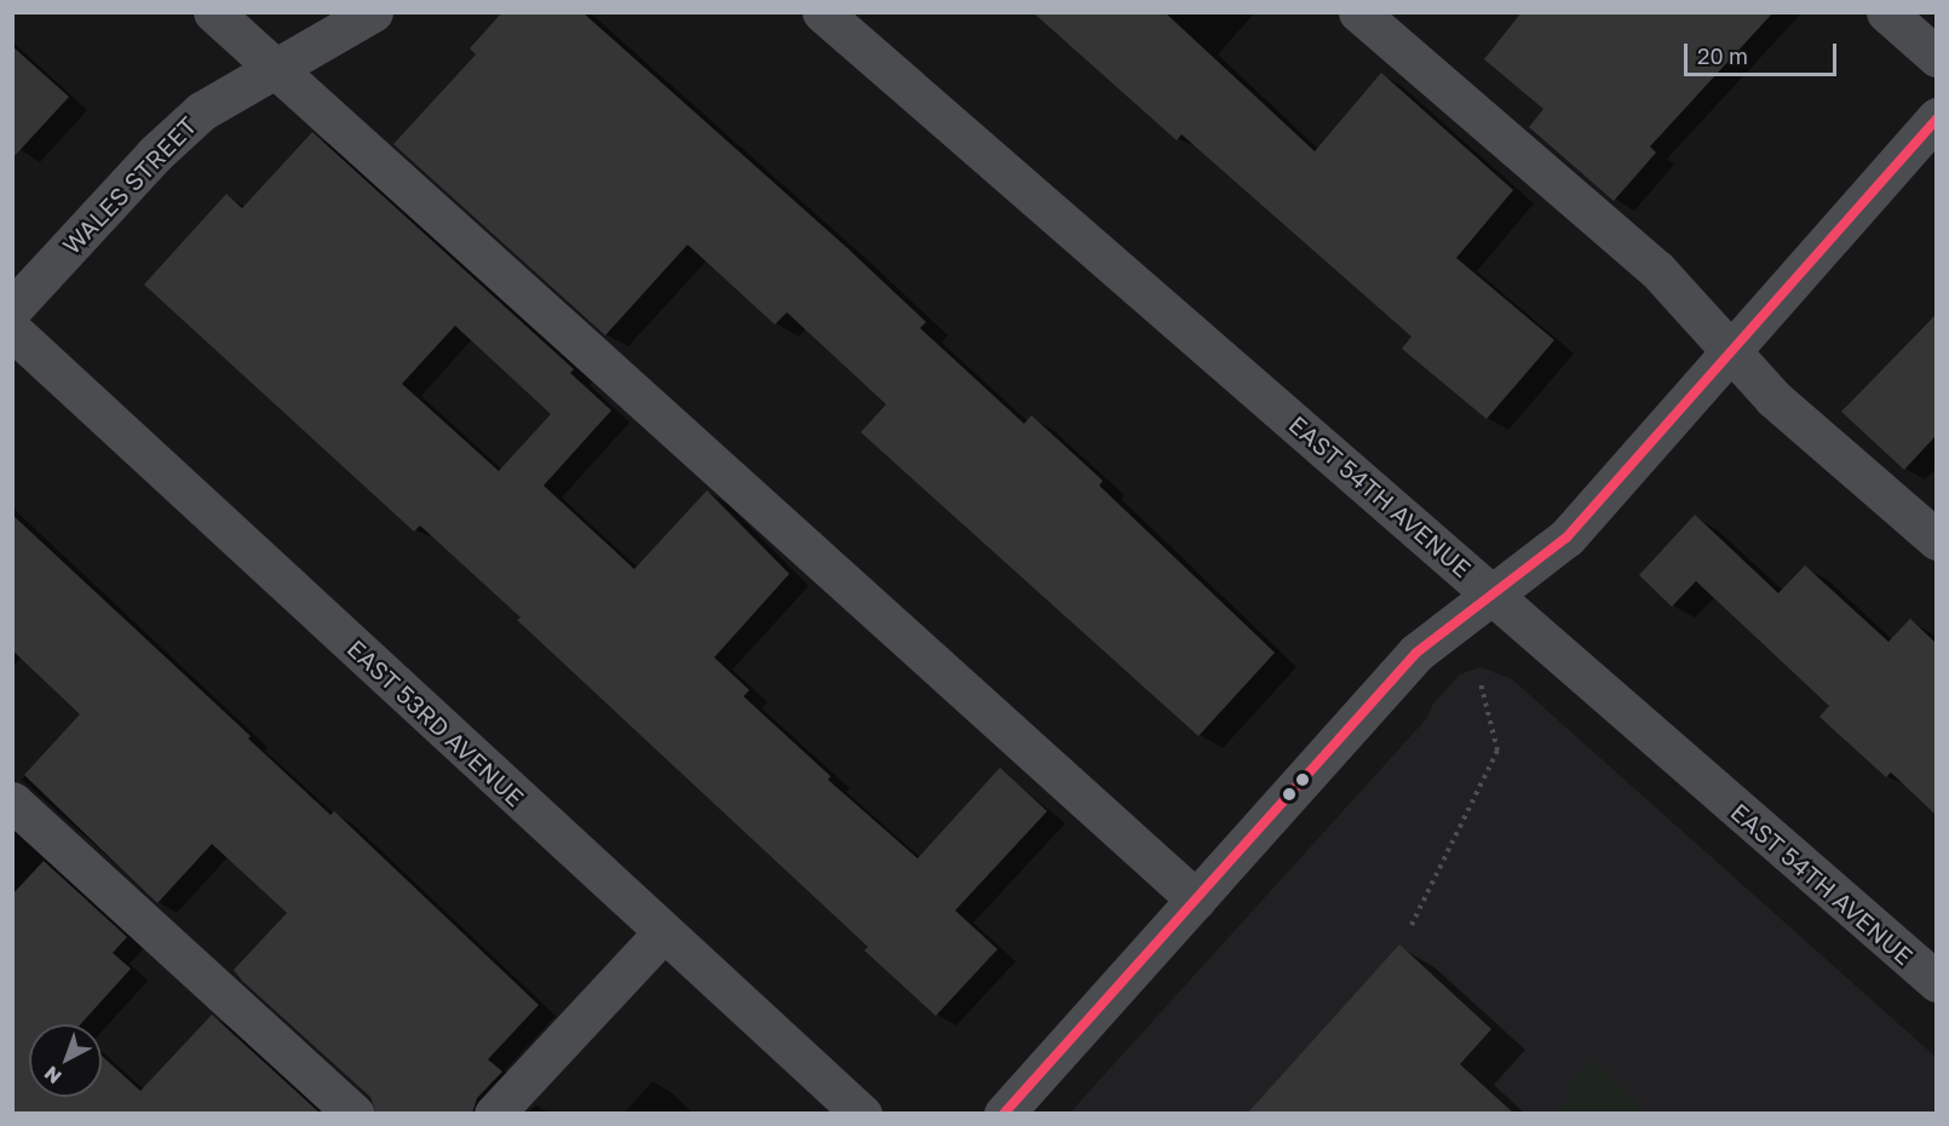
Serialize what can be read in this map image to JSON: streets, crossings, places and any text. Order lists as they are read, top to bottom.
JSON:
{
  "streets": {
    "street": ["WALES STREET", "EAST 54TH AVENUE", "EAST 53RD AVENUE"]
  },
  "scale_bar": "20 m",
  "north": "bottom left"
}
